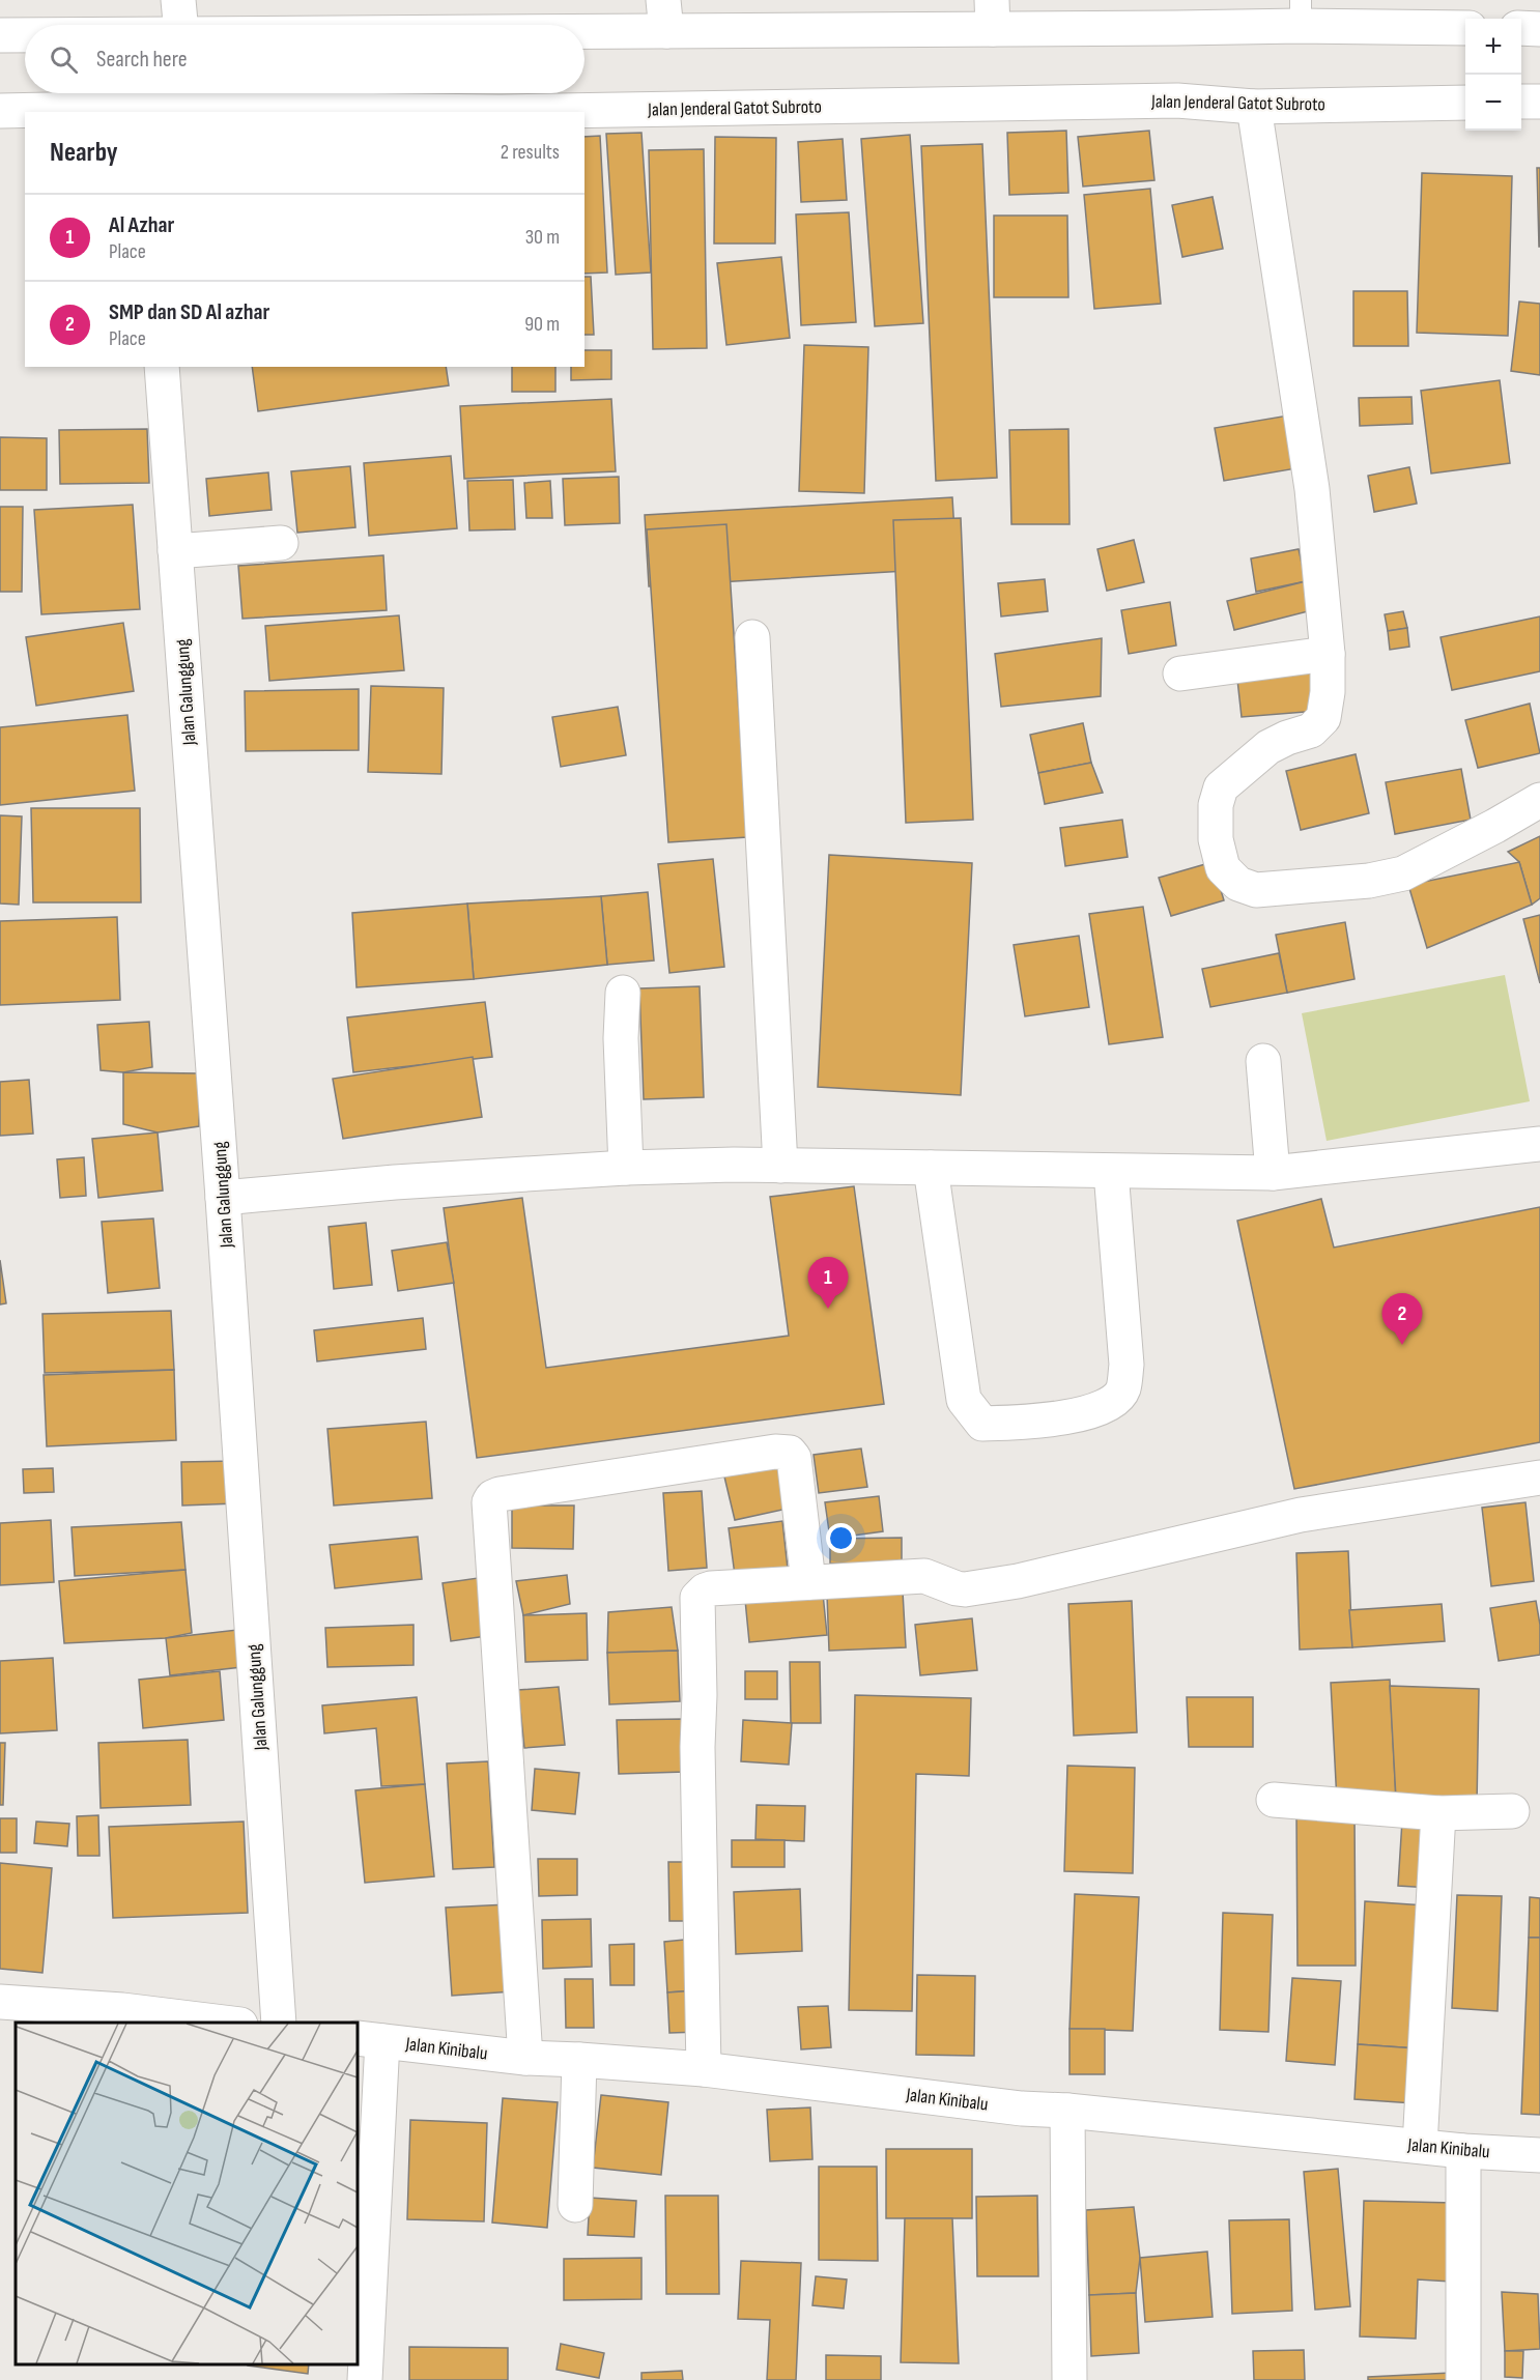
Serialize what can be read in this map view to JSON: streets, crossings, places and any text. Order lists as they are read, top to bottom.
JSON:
{
  "streets": {
    "street": ["Jalan Jenderal Gatot Subroto", "Jalan Galunggung", "Jalan Kinibalu"]
  },
  "page": {
    "map_buttons": ["+", "−"],
    "search": "Search here",
    "heading": ["Nearby", "2 results"],
    "list": [
      {
        "mark": "1",
        "name": "Al Azhar",
        "note": "Place",
        "value": "30 m"
      },
      {
        "mark": "2",
        "name": "SMP dan SD Al azhar",
        "note": "Place",
        "value": "90 m"
      }
    ],
    "pins": ["1", "2"]
  }
}
